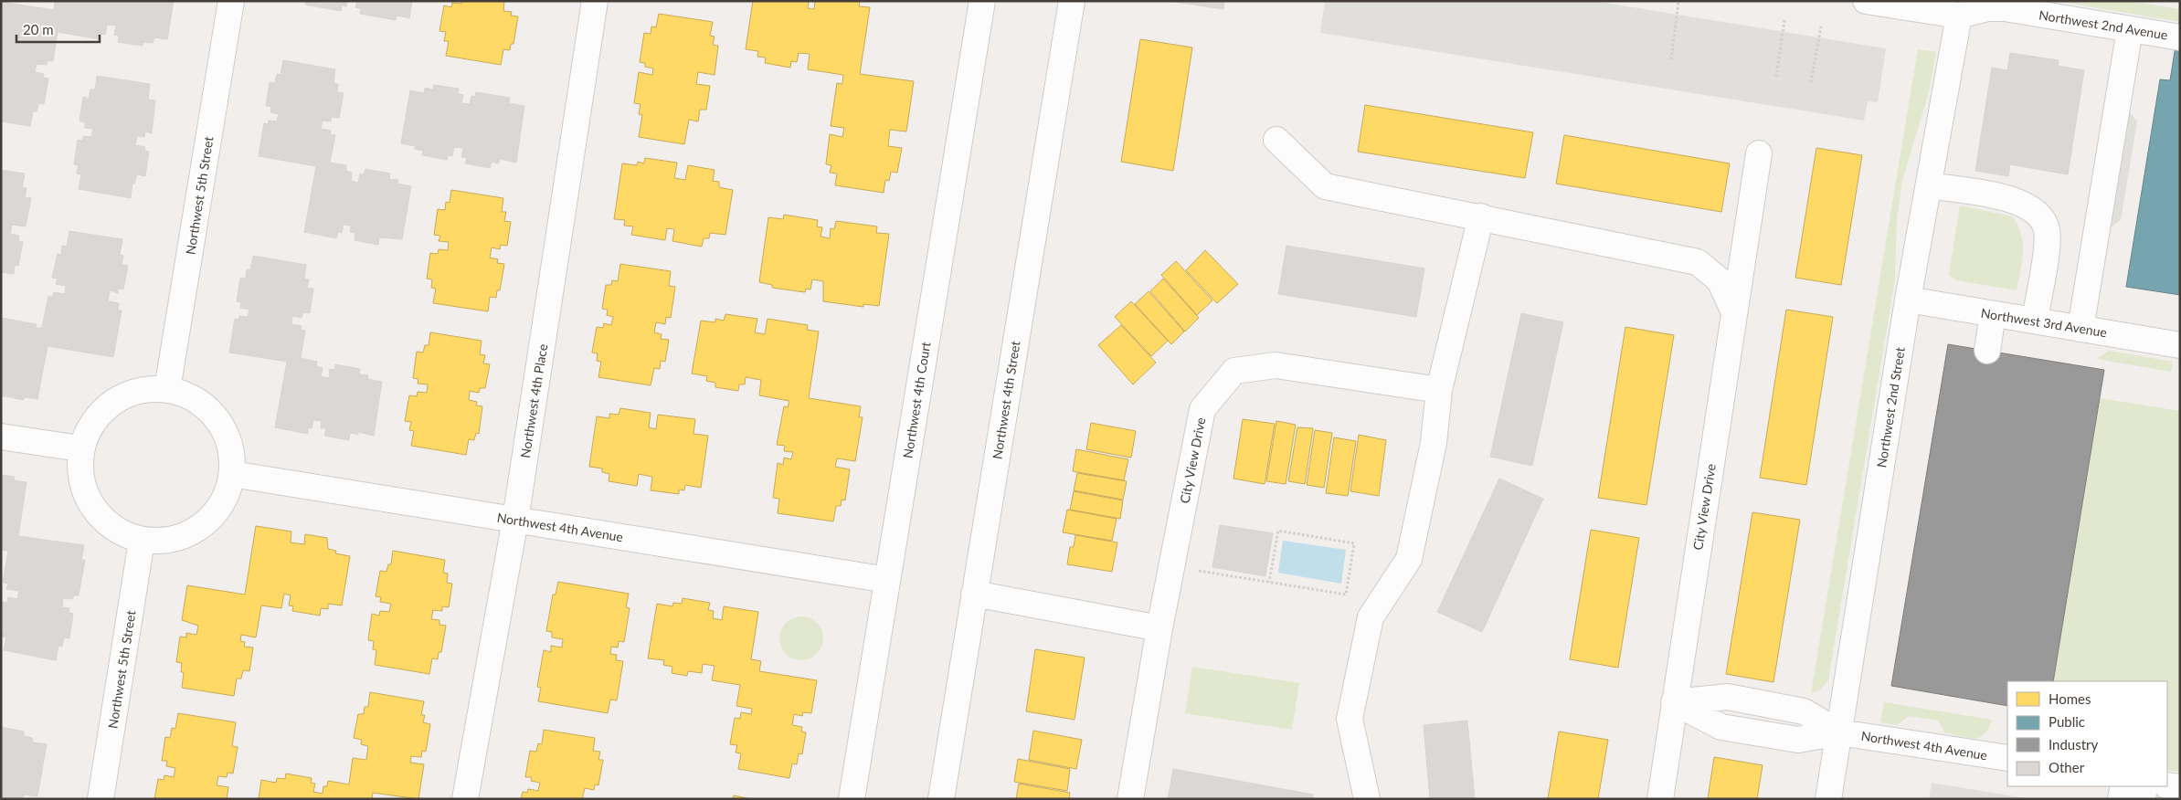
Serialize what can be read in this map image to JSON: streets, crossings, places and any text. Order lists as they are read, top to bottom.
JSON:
{
  "streets": {
    "street": [
      "Northwest 2nd Avenue",
      "Northwest 5th Street",
      "Northwest 3rd Avenue",
      "Northwest 4th Court",
      "Northwest 4th Street",
      "Northwest 4th Place",
      "Northwest 2nd Street",
      "City View Drive",
      "Northwest 4th Avenue"
    ]
  },
  "crossings": [
    ["Northwest 2nd Avenue", "Northwest 2nd Street"],
    ["Northwest 5th Street", "Northwest 4th Avenue"],
    ["Northwest 3rd Avenue", "Northwest 2nd Street"],
    ["Northwest 4th Court", "Northwest 4th Avenue"],
    ["Northwest 4th Place", "Northwest 4th Avenue"],
    ["Northwest 2nd Street", "Northwest 4th Avenue"]
  ],
  "legend": [
    "Homes",
    "Public",
    "Industry",
    "Other"
  ],
  "scale_bar": "20 m"
}
